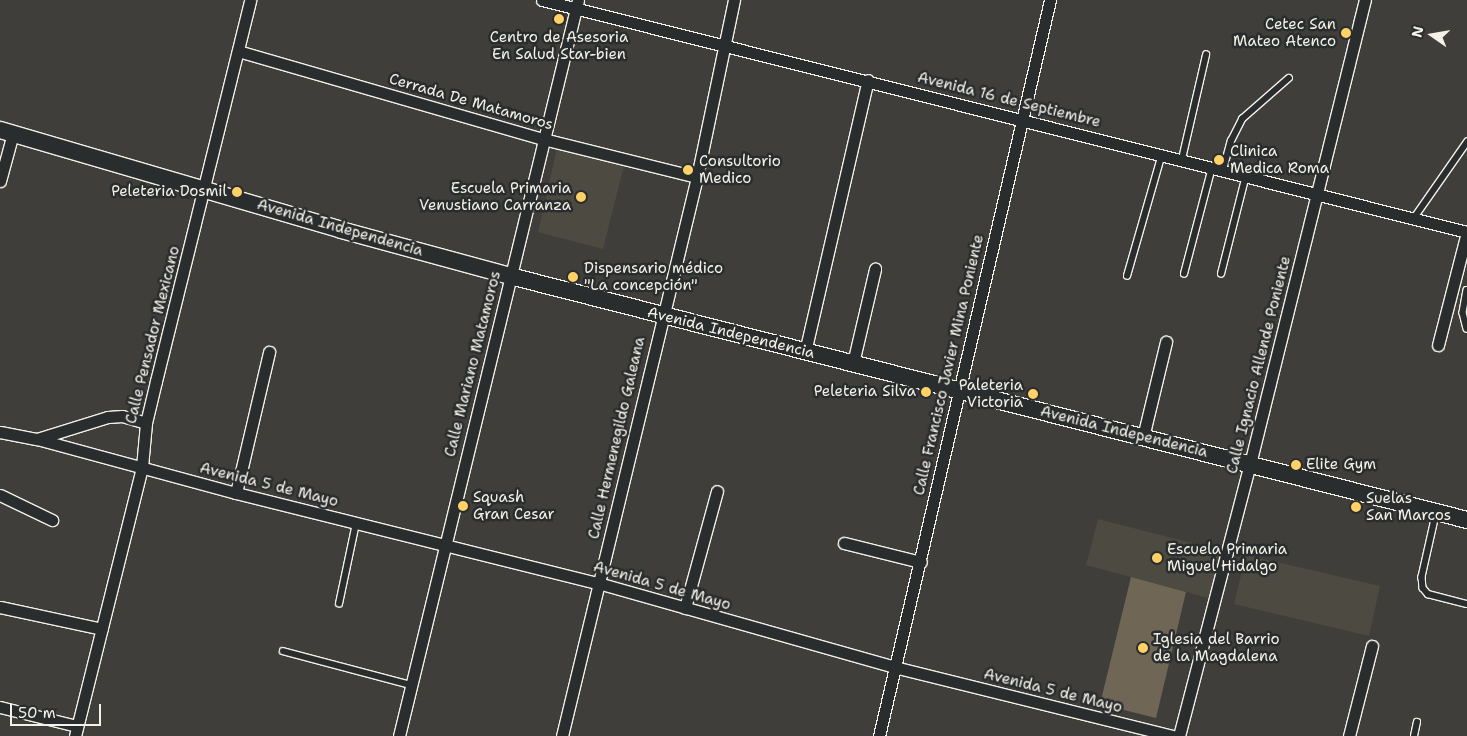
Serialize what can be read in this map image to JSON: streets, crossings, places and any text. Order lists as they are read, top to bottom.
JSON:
{
  "streets": {
    "main road": ["Avenida Independencia"],
    "street": [
      "Avenida 16 de Septiembre",
      "Cerrada De Matamoros",
      "Calle Pensador Mexicano",
      "Calle Mariano Matamoros",
      "Calle Francisco Javier Mina Poniente",
      "Calle Ignacio Allende Poniente",
      "Calle Hermenegildo Galeana",
      "Avenida 5 de Mayo"
    ]
  },
  "crossings": [
    ["Avenida 16 de Septiembre", "Calle Mariano Matamoros"],
    ["Avenida 16 de Septiembre", "Calle Francisco Javier Mina Poniente"],
    ["Avenida 16 de Septiembre", "Calle Ignacio Allende Poniente"],
    ["Avenida 16 de Septiembre", "Calle Hermenegildo Galeana"],
    ["Cerrada De Matamoros", "Calle Pensador Mexicano"],
    ["Cerrada De Matamoros", "Calle Mariano Matamoros"],
    ["Cerrada De Matamoros", "Calle Hermenegildo Galeana"],
    ["Avenida Independencia", "Calle Pensador Mexicano"],
    ["Avenida Independencia", "Calle Mariano Matamoros"],
    ["Avenida Independencia", "Calle Francisco Javier Mina Poniente"],
    ["Avenida Independencia", "Calle Ignacio Allende Poniente"],
    ["Avenida Independencia", "Calle Hermenegildo Galeana"],
    ["Calle Pensador Mexicano", "Avenida 5 de Mayo"],
    ["Calle Mariano Matamoros", "Avenida 5 de Mayo"],
    ["Calle Francisco Javier Mina Poniente", "Avenida 5 de Mayo"],
    ["Calle Hermenegildo Galeana", "Avenida 5 de Mayo"]
  ],
  "places": [
    "Centro de Asesoria En Salud Star-bien",
    "Cetec San Mateo Atenco",
    "Clinica Medica Roma",
    "Consultorio Medico",
    "Peleteria Dosmil",
    "Escuela Primaria Venustiano Carranza",
    "Dispensario médico \"La concepción\"",
    "Peleteria Silva",
    "Paleteria Victoria",
    "Elite Gym",
    "Squash Gran Cesar",
    "Suelas San Marcos",
    "Escuela Primaria Miguel Hidalgo",
    "Iglesia del Barrio de la Magdalena"
  ],
  "scale_bar": "50 m",
  "north": "left"
}
